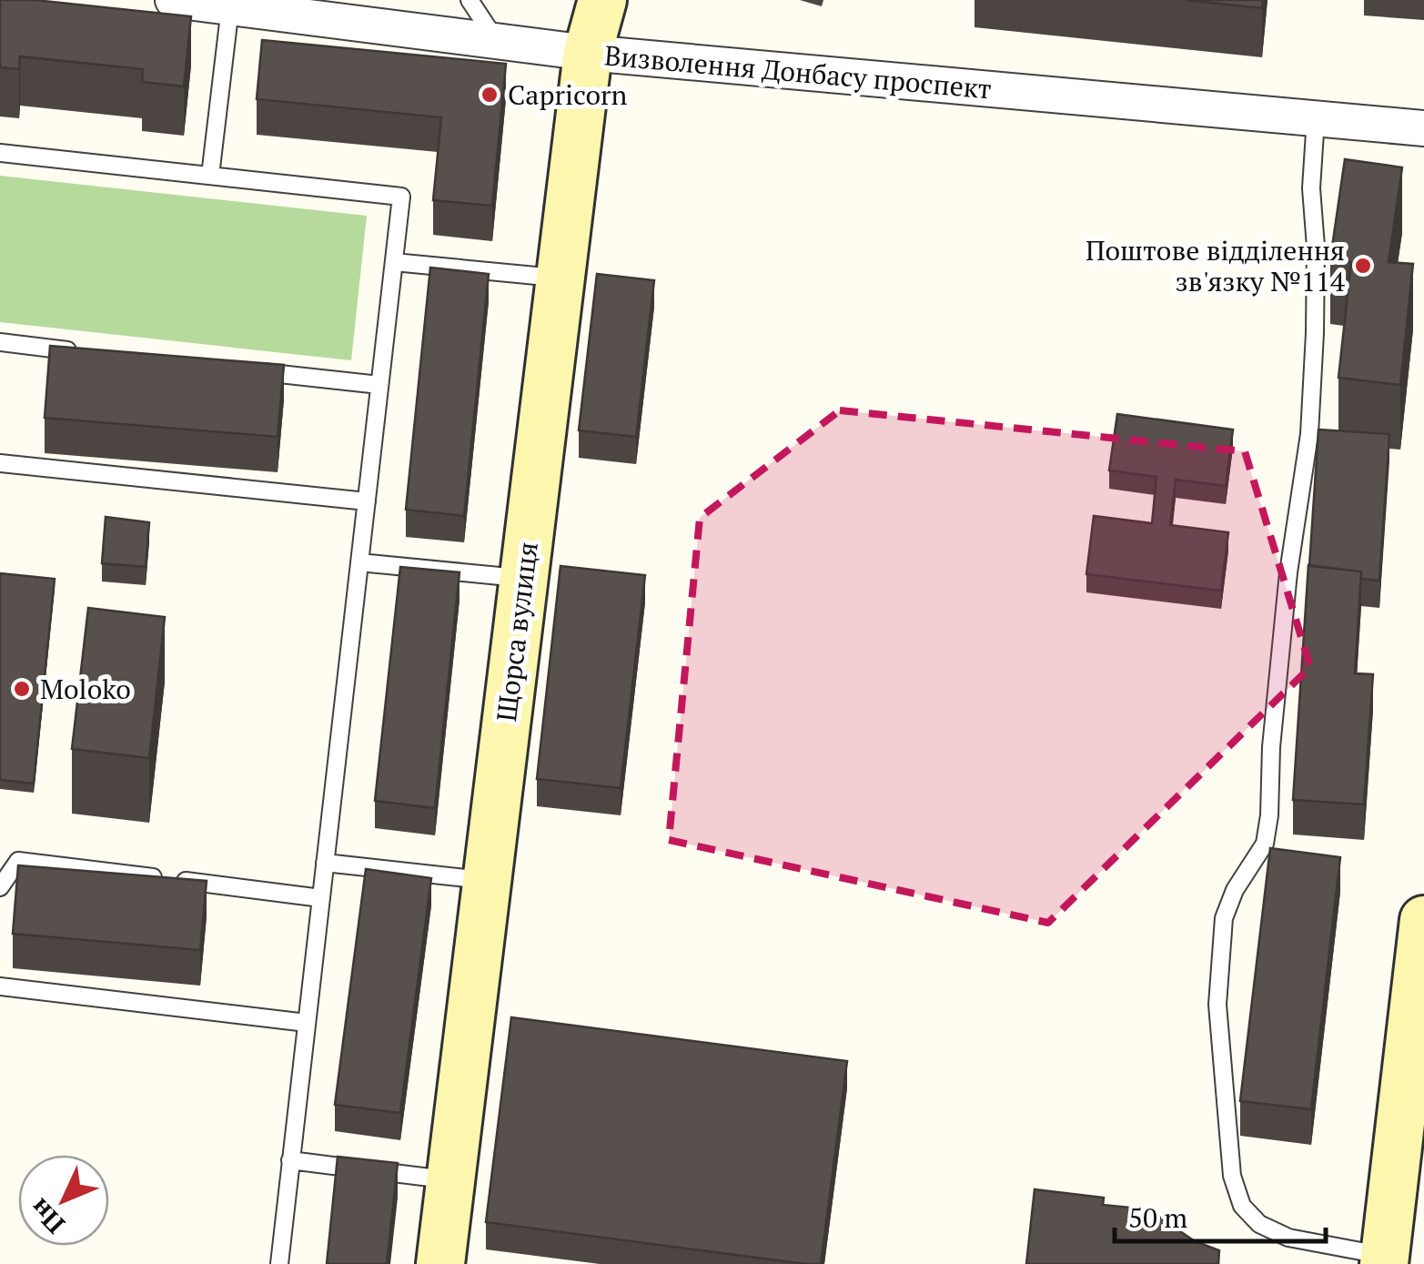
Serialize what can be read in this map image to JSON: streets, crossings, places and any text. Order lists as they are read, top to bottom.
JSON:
{
  "streets": {
    "street": ["Визволення Донбасу проспект", "Щорса вулиця"]
  },
  "crossings": [
    ["Визволення Донбасу проспект", "Щорса вулиця"]
  ],
  "places": ["Capricorn", "Поштове відділення зв'язку №114", "Moloko"],
  "scale_bar": "50 m",
  "north": "bottom left"
}
